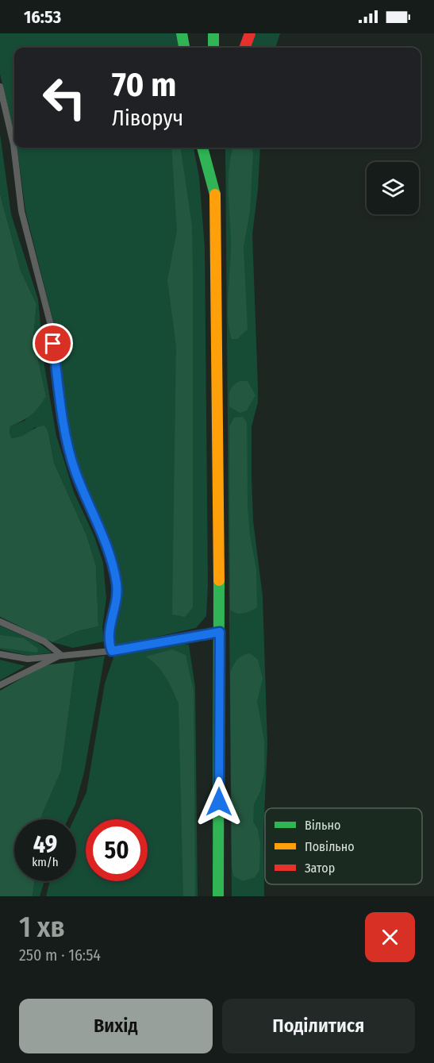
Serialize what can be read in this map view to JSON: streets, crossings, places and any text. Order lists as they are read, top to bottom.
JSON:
{
  "legend": ["Вільно", "Повільно", "Затор"],
  "page": {
    "status": "16:53",
    "turn": ["70 m", "Ліворуч"],
    "speed": "49 km/h",
    "limit": "50",
    "heading": ["1 хв", "250 m · 16:54"],
    "buttons": ["Вихід", "Поділитися"]
  }
}
